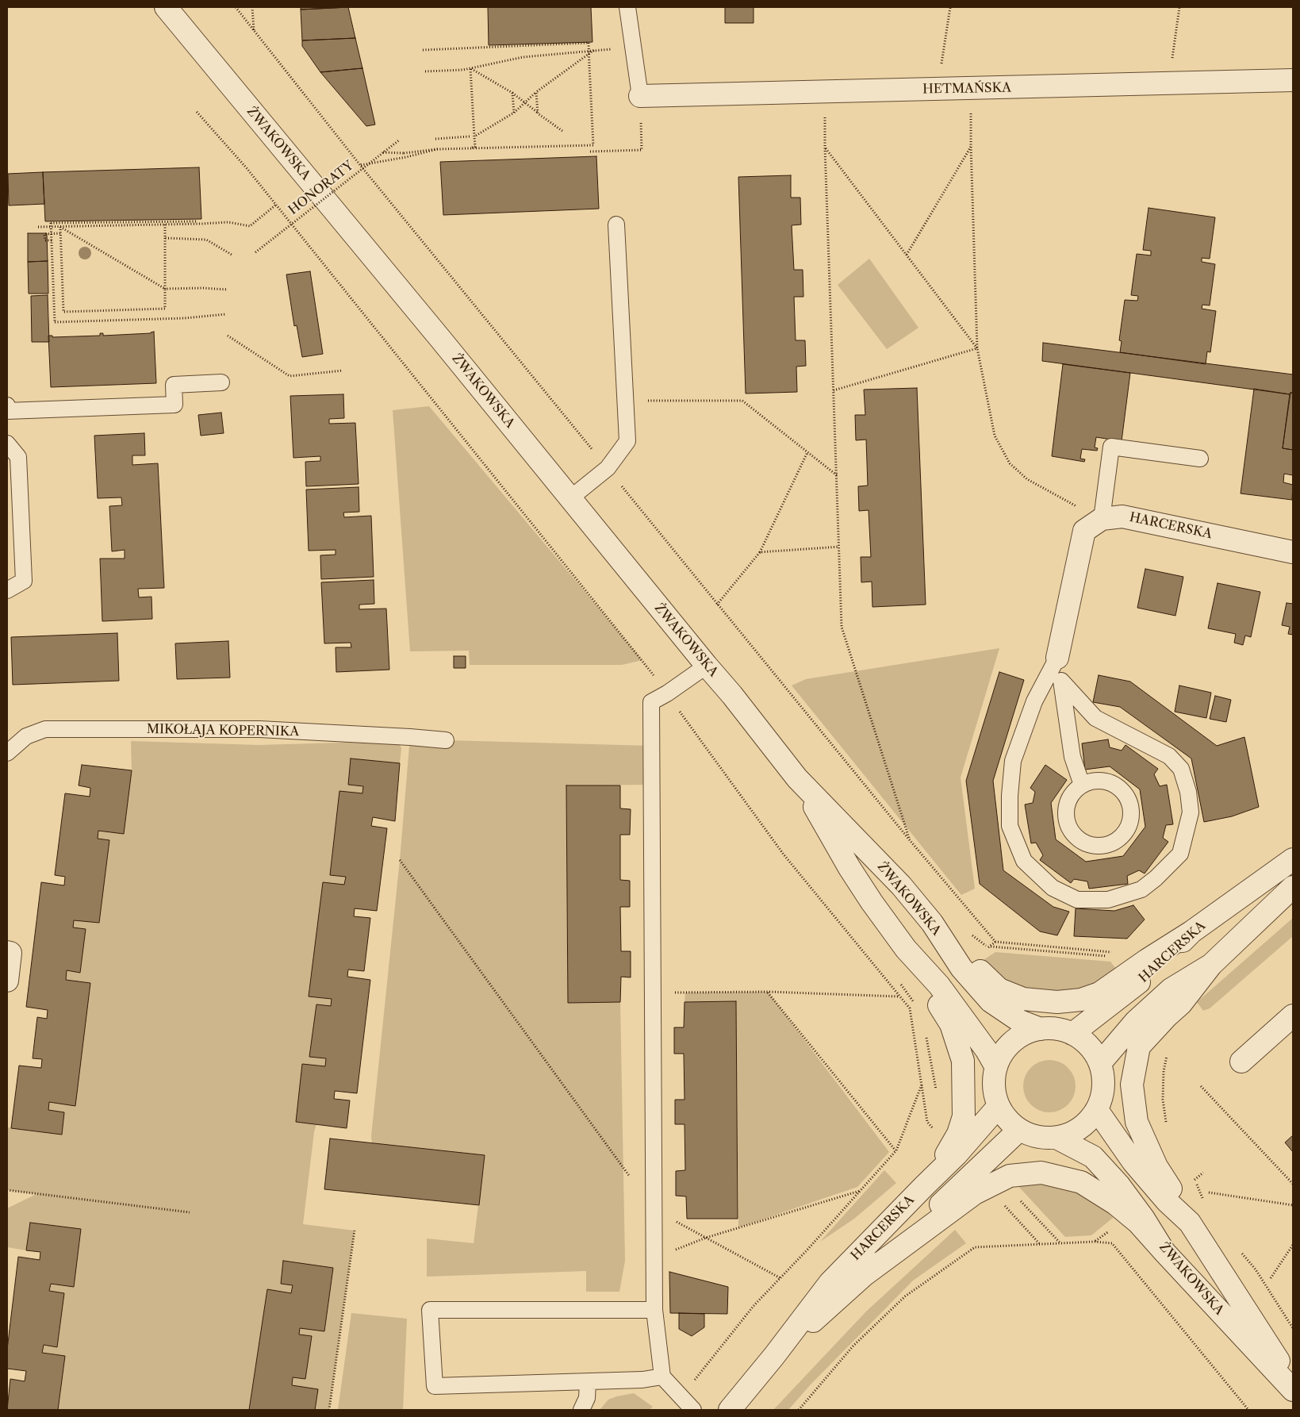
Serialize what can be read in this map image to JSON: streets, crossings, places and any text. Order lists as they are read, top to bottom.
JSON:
{
  "streets": {
    "street": ["HETMAŃSKA", "ŻWAKOWSKA", "HARCERSKA"],
    "lane": ["MIKOŁAJA KOPERNIKA"],
    "path": ["HONORATY"]
  },
  "crossings": [
    ["ŻWAKOWSKA", "HARCERSKA"]
  ]
}
